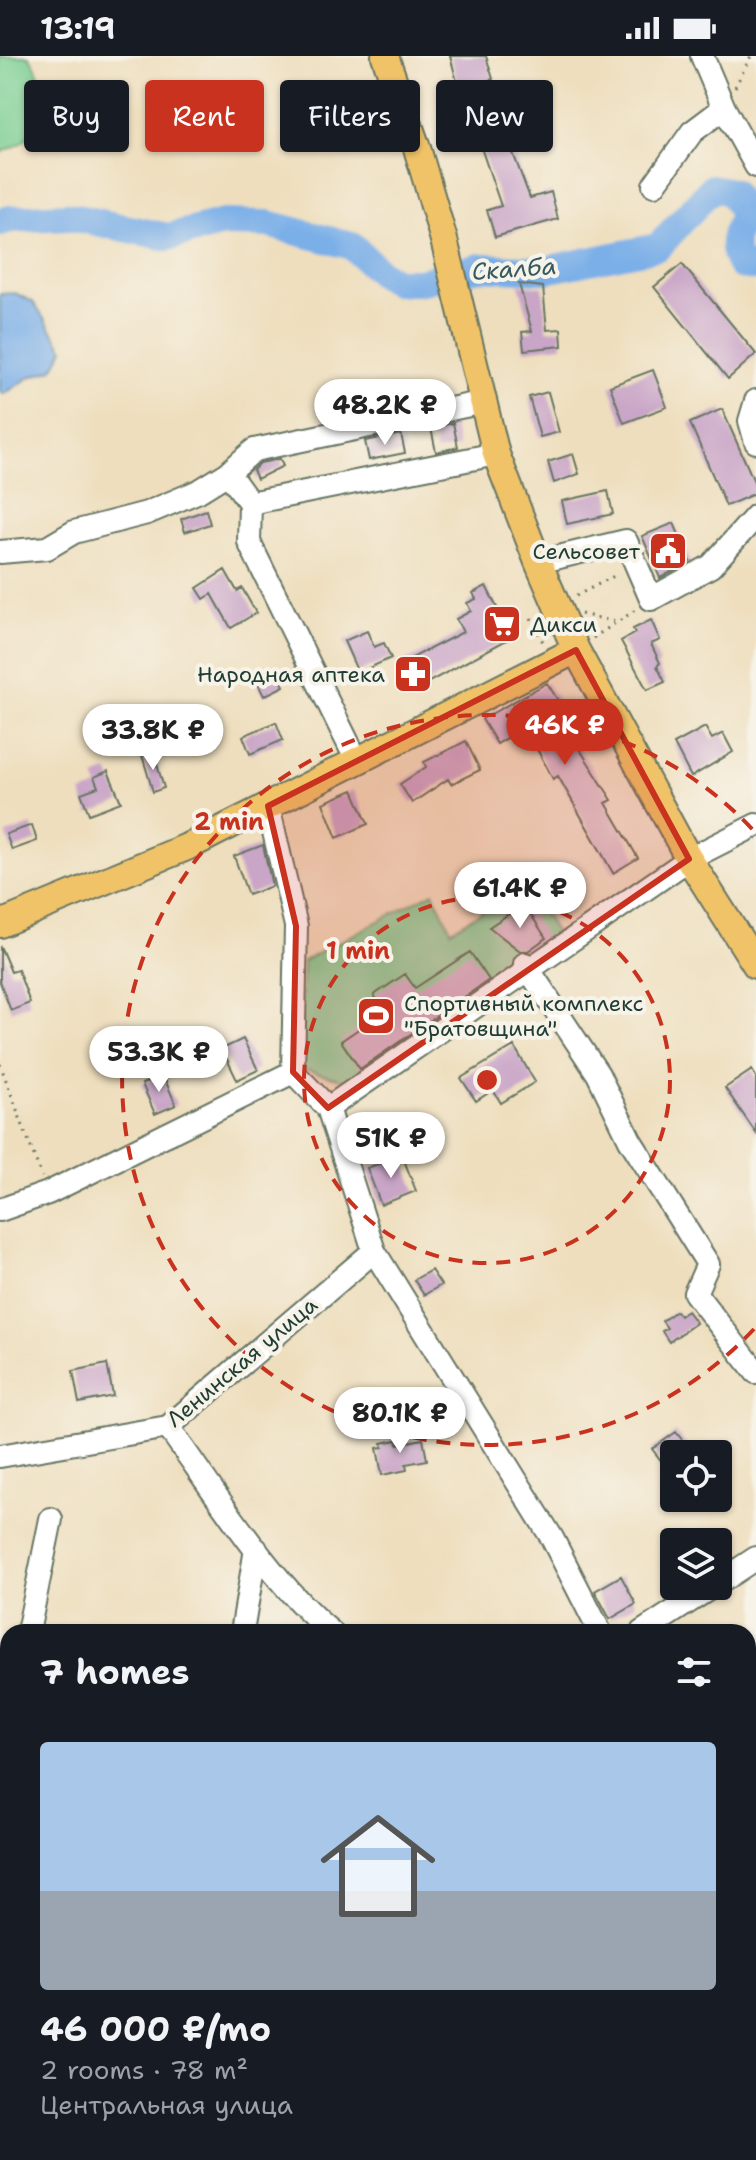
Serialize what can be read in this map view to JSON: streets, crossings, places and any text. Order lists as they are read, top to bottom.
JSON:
{
  "streets": {
    "street": ["Ленинская улица"]
  },
  "water": ["Скалба"],
  "places": {
    "public building": ["Сельсовет"],
    "supermarket": ["Дикси"],
    "pharmacy": ["Народная аптека"],
    "sports": ["Спортивный комплекс \"Братовщина\""]
  },
  "page": {
    "status": "13:19",
    "chip": [
      "Buy",
      "Rent",
      "Filters",
      "New"
    ],
    "price": [
      "48.2K ₽",
      "46K ₽",
      "33.8K ₽",
      "61.4K ₽",
      "53.3K ₽",
      "51K ₽",
      "80.1K ₽"
    ],
    "heading": "7 homes",
    "list": [
      {
        "name": "46 000 ₽/mo",
        "note": "2 rooms · 78 m² · Центральная улица"
      }
    ]
  },
  "rings": ["2 min", "1 min"]
}
